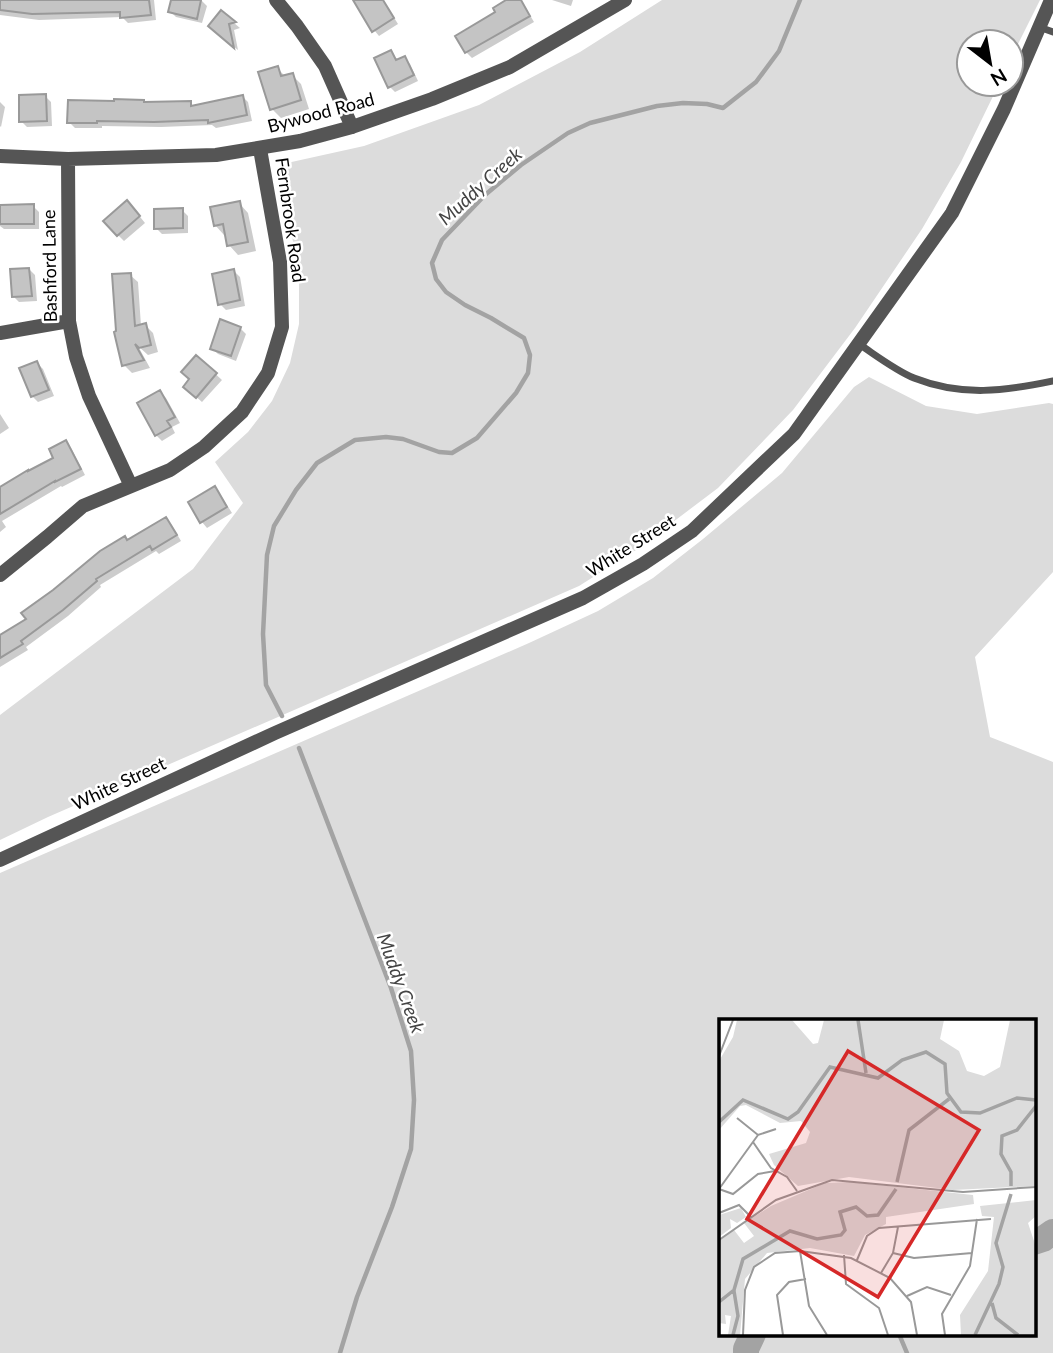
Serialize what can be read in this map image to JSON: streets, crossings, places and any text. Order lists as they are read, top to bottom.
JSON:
{
  "streets": {
    "street": [
      "Bywood Road",
      "Fernbrook Road",
      "Bashford Lane",
      "White Street"
    ]
  },
  "crossings": [
    ["Bywood Road", "Fernbrook Road"],
    ["Bywood Road", "Bashford Lane"],
    ["Fernbrook Road", "Bashford Lane"]
  ],
  "water": ["Muddy Creek"],
  "north": "bottom right"
}
